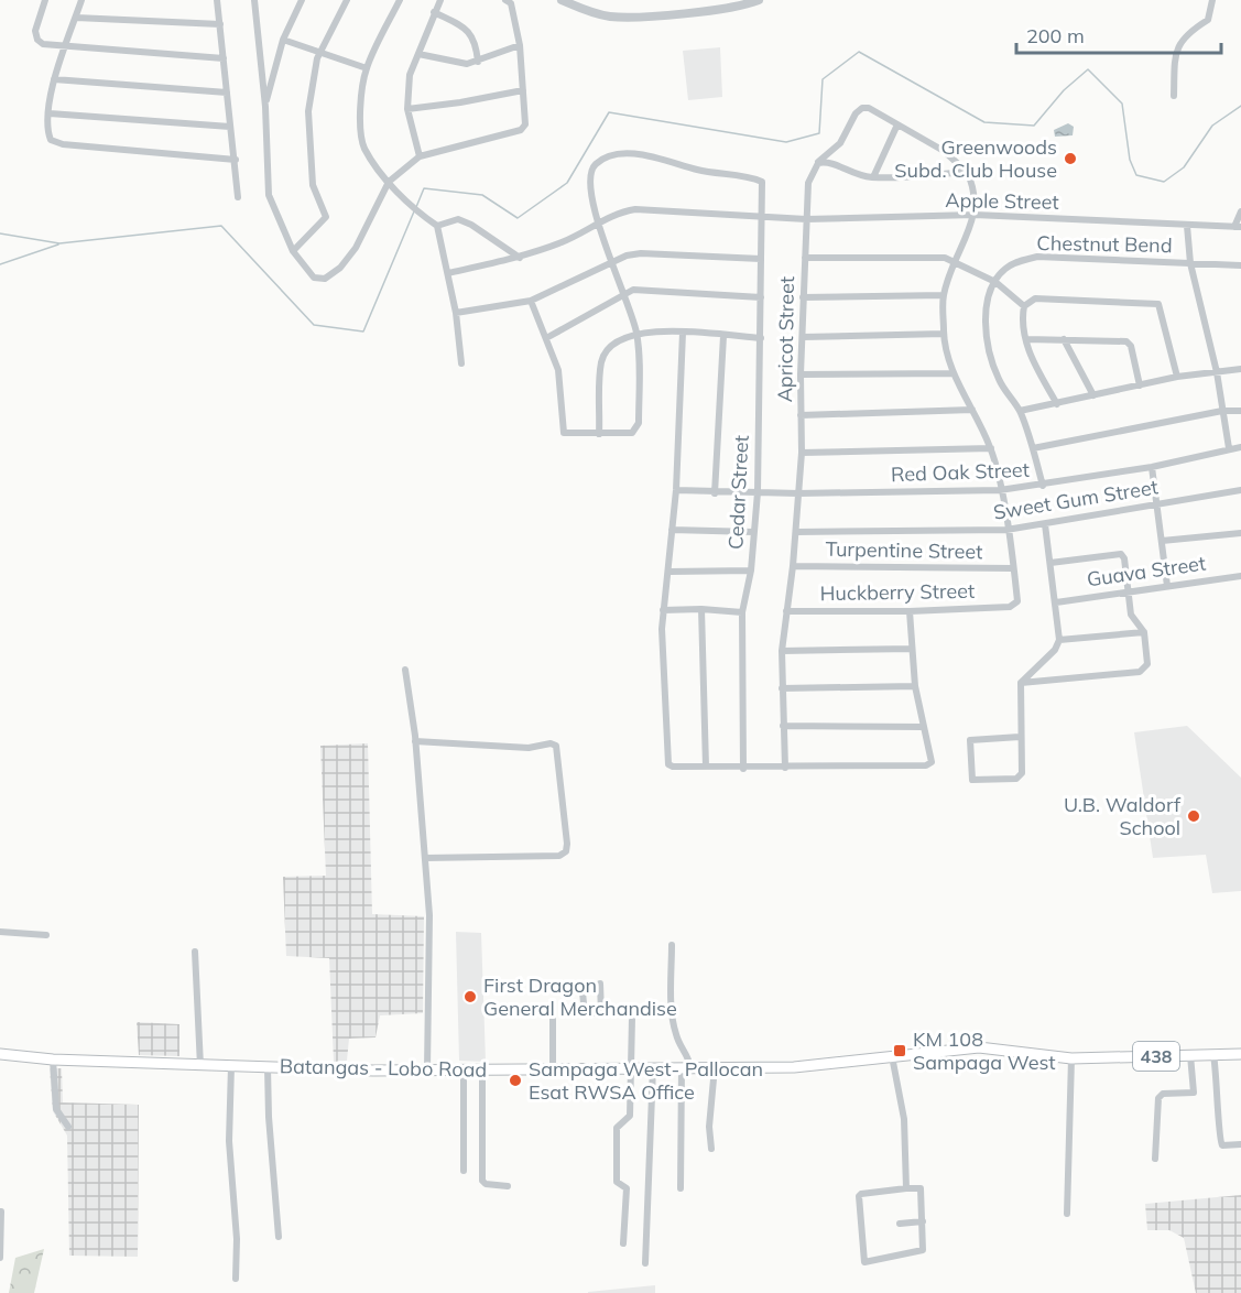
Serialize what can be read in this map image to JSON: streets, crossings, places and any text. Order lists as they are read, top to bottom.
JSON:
{
  "streets": {
    "main road": ["438", "Batangas - Lobo Road"],
    "street": [
      "Apple Street",
      "Chestnut Bend",
      "Apricot Street",
      "Red Oak Street",
      "Cedar Street",
      "Sweet Gum Street",
      "Turpentine Street",
      "Guava Street",
      "Huckberry Street"
    ]
  },
  "crossings": [
    ["Apple Street", "Apricot Street"],
    ["Apple Street", "Cedar Street"],
    ["Apricot Street", "Red Oak Street"],
    ["Apricot Street", "Sweet Gum Street"],
    ["Apricot Street", "Turpentine Street"],
    ["Apricot Street", "Huckberry Street"],
    ["Red Oak Street", "Cedar Street"],
    ["Turpentine Street", "Huckberry Street"]
  ],
  "places": {
    "other": [
      "Greenwoods Subd. Club House",
      "U.B. Waldorf School",
      "First Dragon General Merchandise",
      "Sampaga West- Pallocan Esat RWSA Office"
    ],
    "transit": ["KM 108 Sampaga West"]
  },
  "scale_bar": "200 m"
}
